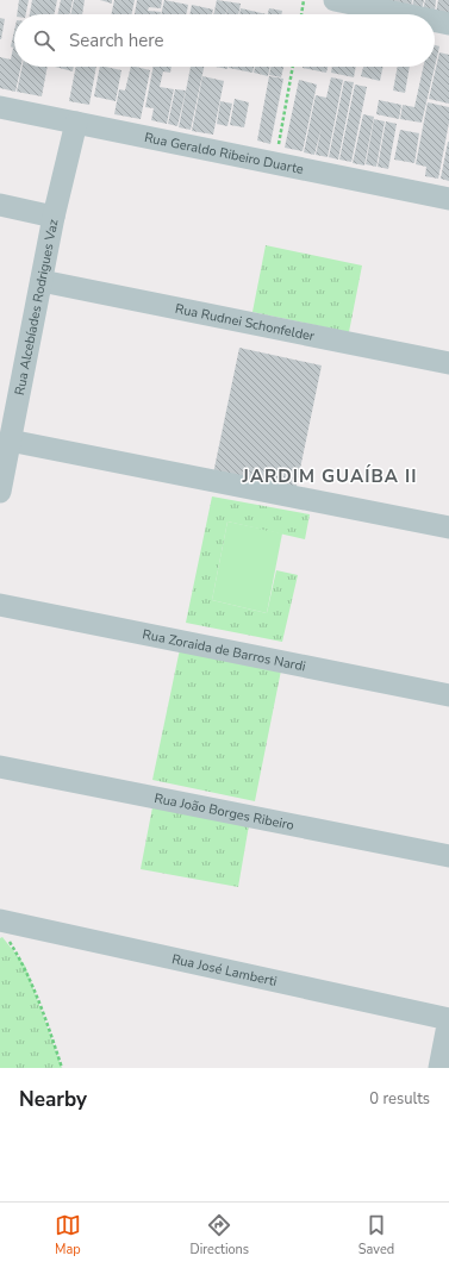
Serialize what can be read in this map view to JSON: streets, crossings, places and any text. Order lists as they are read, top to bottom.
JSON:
{
  "streets": {
    "street": [
      "Rua Geraldo Ribeiro Duarte",
      "Rua Alcebíades Rodrigues Vaz",
      "Rua Rudnei Schonfelder",
      "Rua Zoraida de Barros Nardi",
      "Rua João Borges Ribeiro",
      "Rua José Lamberti"
    ]
  },
  "crossings": [
    ["Rua Geraldo Ribeiro Duarte", "Rua Alcebíades Rodrigues Vaz"],
    ["Rua Alcebíades Rodrigues Vaz", "Rua Rudnei Schonfelder"]
  ],
  "districts": ["JARDIM GUAÍBA II"],
  "page": {
    "search": "Search here",
    "heading": ["Nearby", "0 results"],
    "nav": ["Map", "Directions", "Saved"]
  }
}
